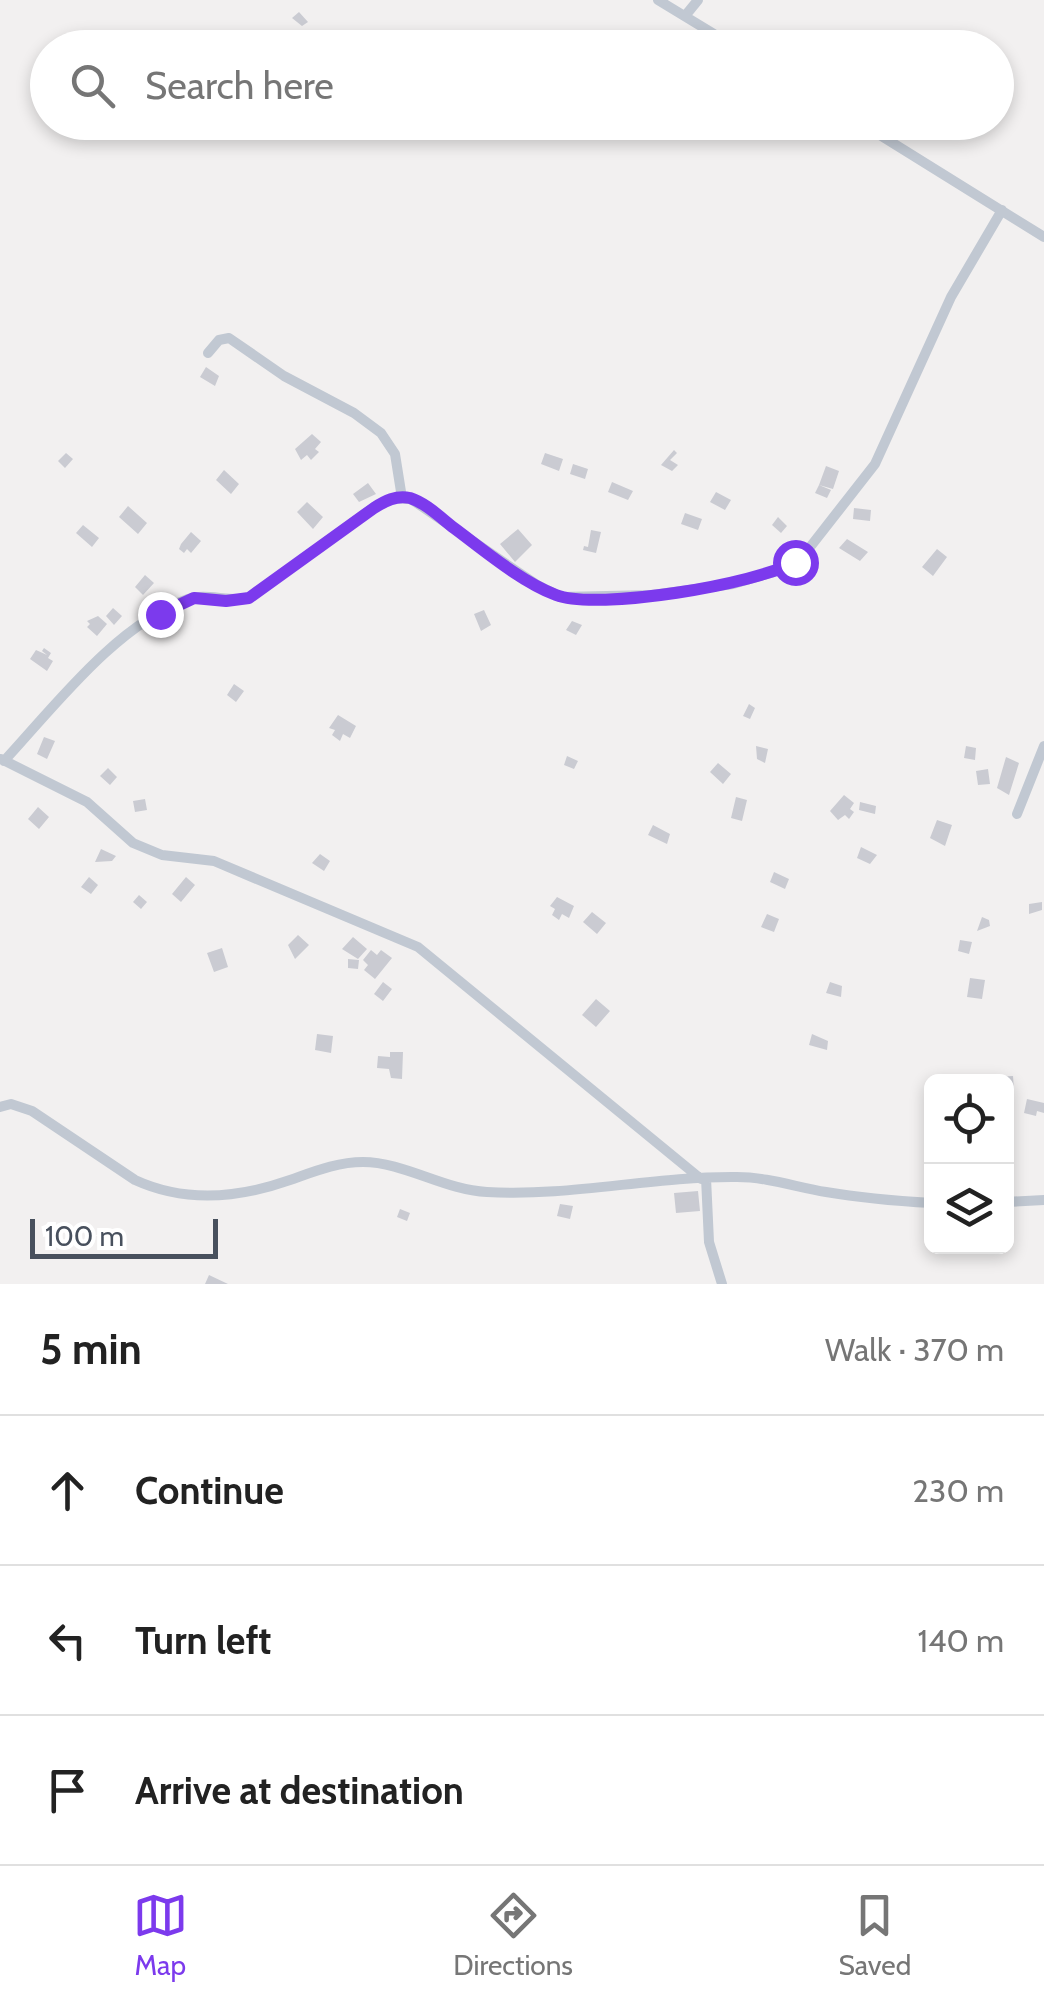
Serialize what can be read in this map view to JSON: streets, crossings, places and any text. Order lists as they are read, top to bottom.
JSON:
{
  "scale_bar": "100 m",
  "page": {
    "search": "Search here",
    "scale": "100 m",
    "heading": ["5 min", "Walk · 370 m"],
    "list": [
      ["Continue", "230 m"],
      ["Turn left", "140 m"],
      "Arrive at destination"
    ],
    "nav": ["Map", "Directions", "Saved"]
  }
}
